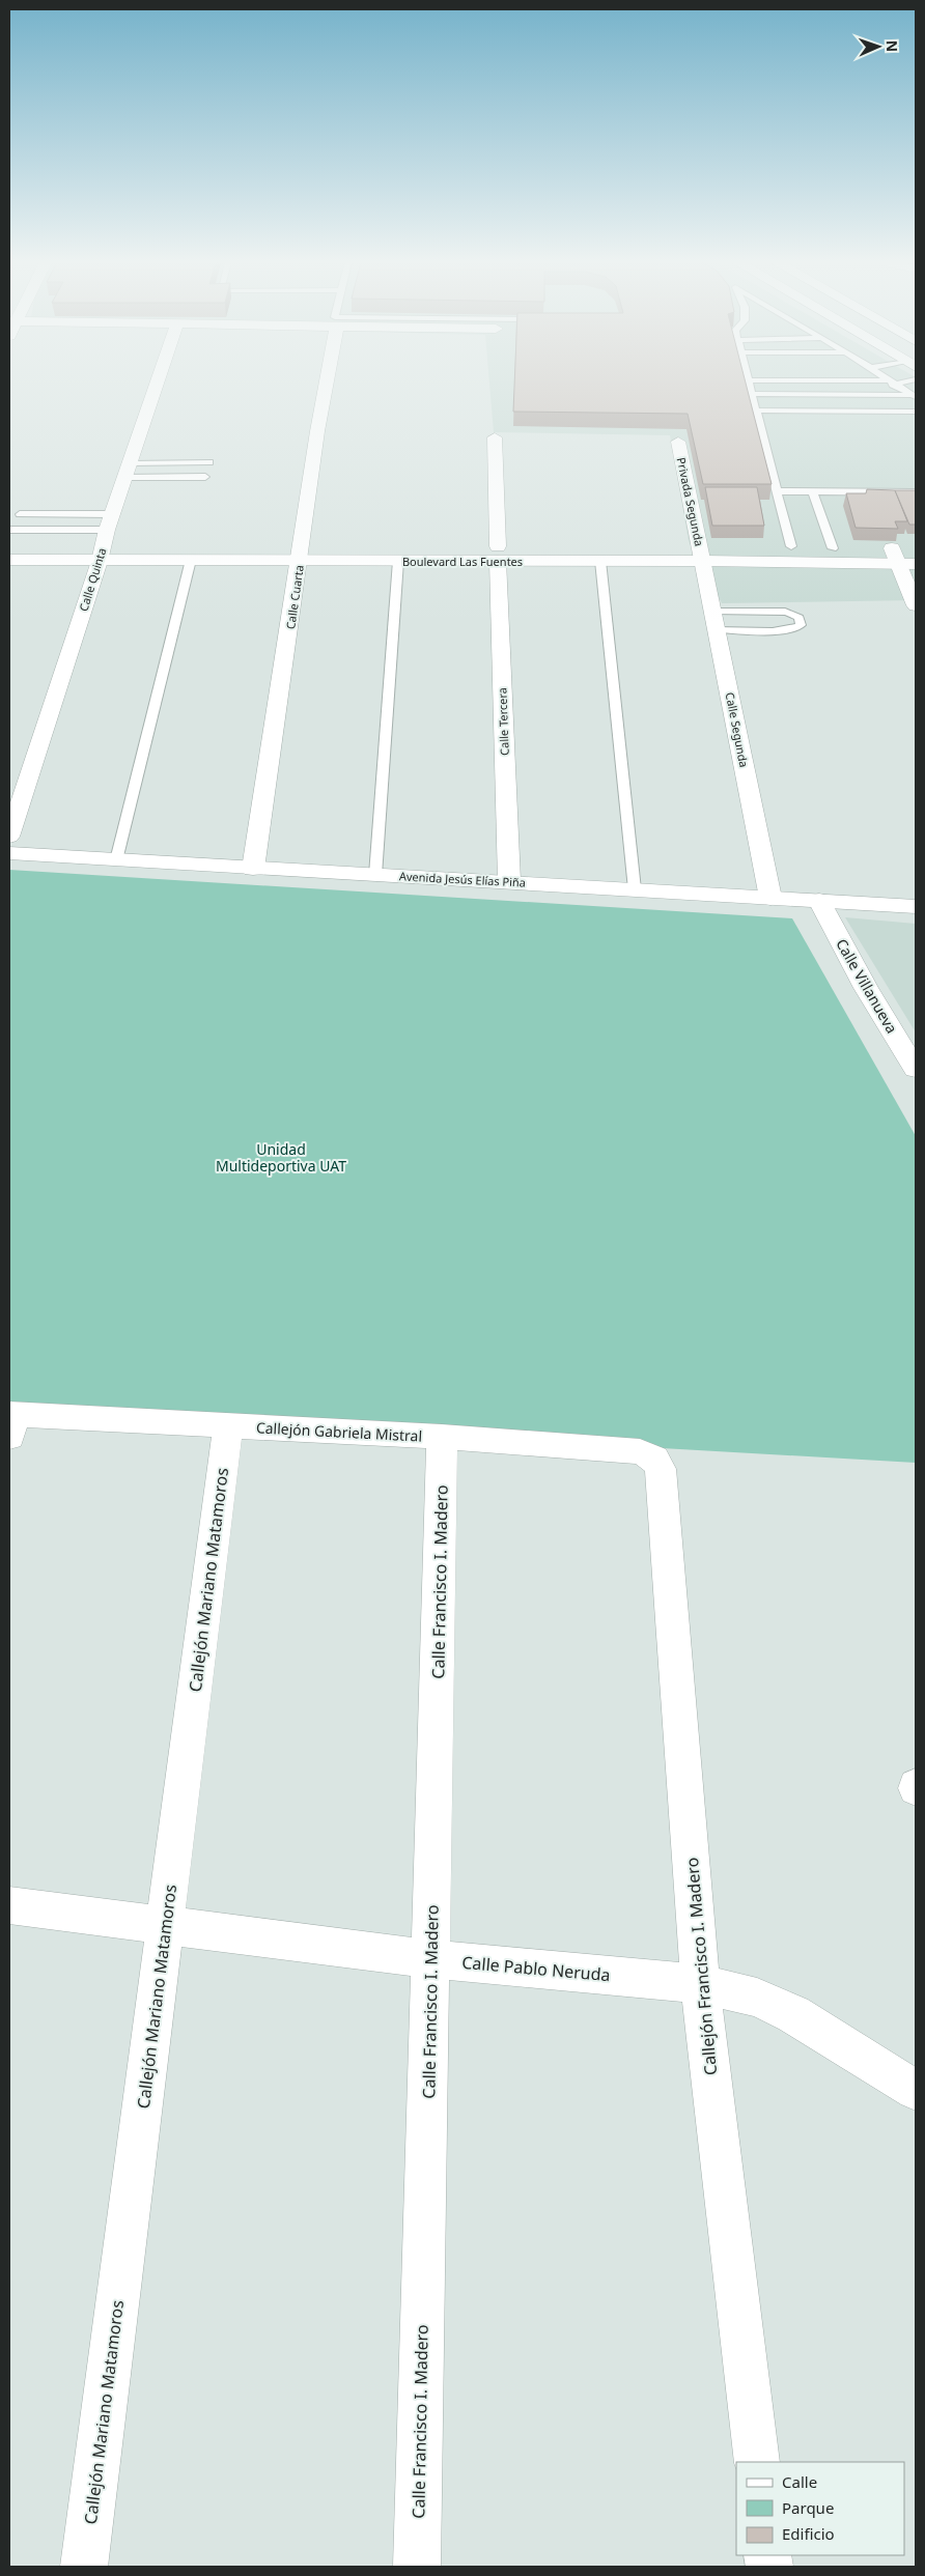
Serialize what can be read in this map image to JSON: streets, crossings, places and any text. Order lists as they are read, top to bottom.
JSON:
{
  "streets": {
    "street": [
      "Privada Segunda",
      "Boulevard Las Fuentes",
      "Calle Quinta",
      "Calle Cuarta",
      "Calle Tercera",
      "Calle Segunda",
      "Avenida Jesús Elías Piña",
      "Calle Villanueva",
      "Callejón Gabriela Mistral",
      "Callejón Mariano Matamoros",
      "Calle Francisco I. Madero",
      "Callejón Francisco I. Madero",
      "Calle Pablo Neruda"
    ]
  },
  "crossings": [
    ["Privada Segunda", "Boulevard Las Fuentes"],
    ["Privada Segunda", "Calle Segunda"],
    ["Boulevard Las Fuentes", "Calle Quinta"],
    ["Boulevard Las Fuentes", "Calle Cuarta"],
    ["Boulevard Las Fuentes", "Calle Tercera"],
    ["Boulevard Las Fuentes", "Calle Segunda"],
    ["Calle Cuarta", "Avenida Jesús Elías Piña"],
    ["Calle Tercera", "Avenida Jesús Elías Piña"],
    ["Calle Segunda", "Avenida Jesús Elías Piña"],
    ["Avenida Jesús Elías Piña", "Calle Villanueva"],
    ["Callejón Gabriela Mistral", "Callejón Mariano Matamoros"],
    ["Callejón Gabriela Mistral", "Calle Francisco I. Madero"],
    ["Callejón Gabriela Mistral", "Callejón Francisco I. Madero"],
    ["Callejón Mariano Matamoros", "Calle Pablo Neruda"],
    ["Calle Francisco I. Madero", "Calle Pablo Neruda"],
    ["Callejón Francisco I. Madero", "Calle Pablo Neruda"]
  ],
  "parks": ["Unidad Multideportiva UAT"],
  "legend": ["Calle", "Parque", "Edificio"],
  "north": "right"
}
